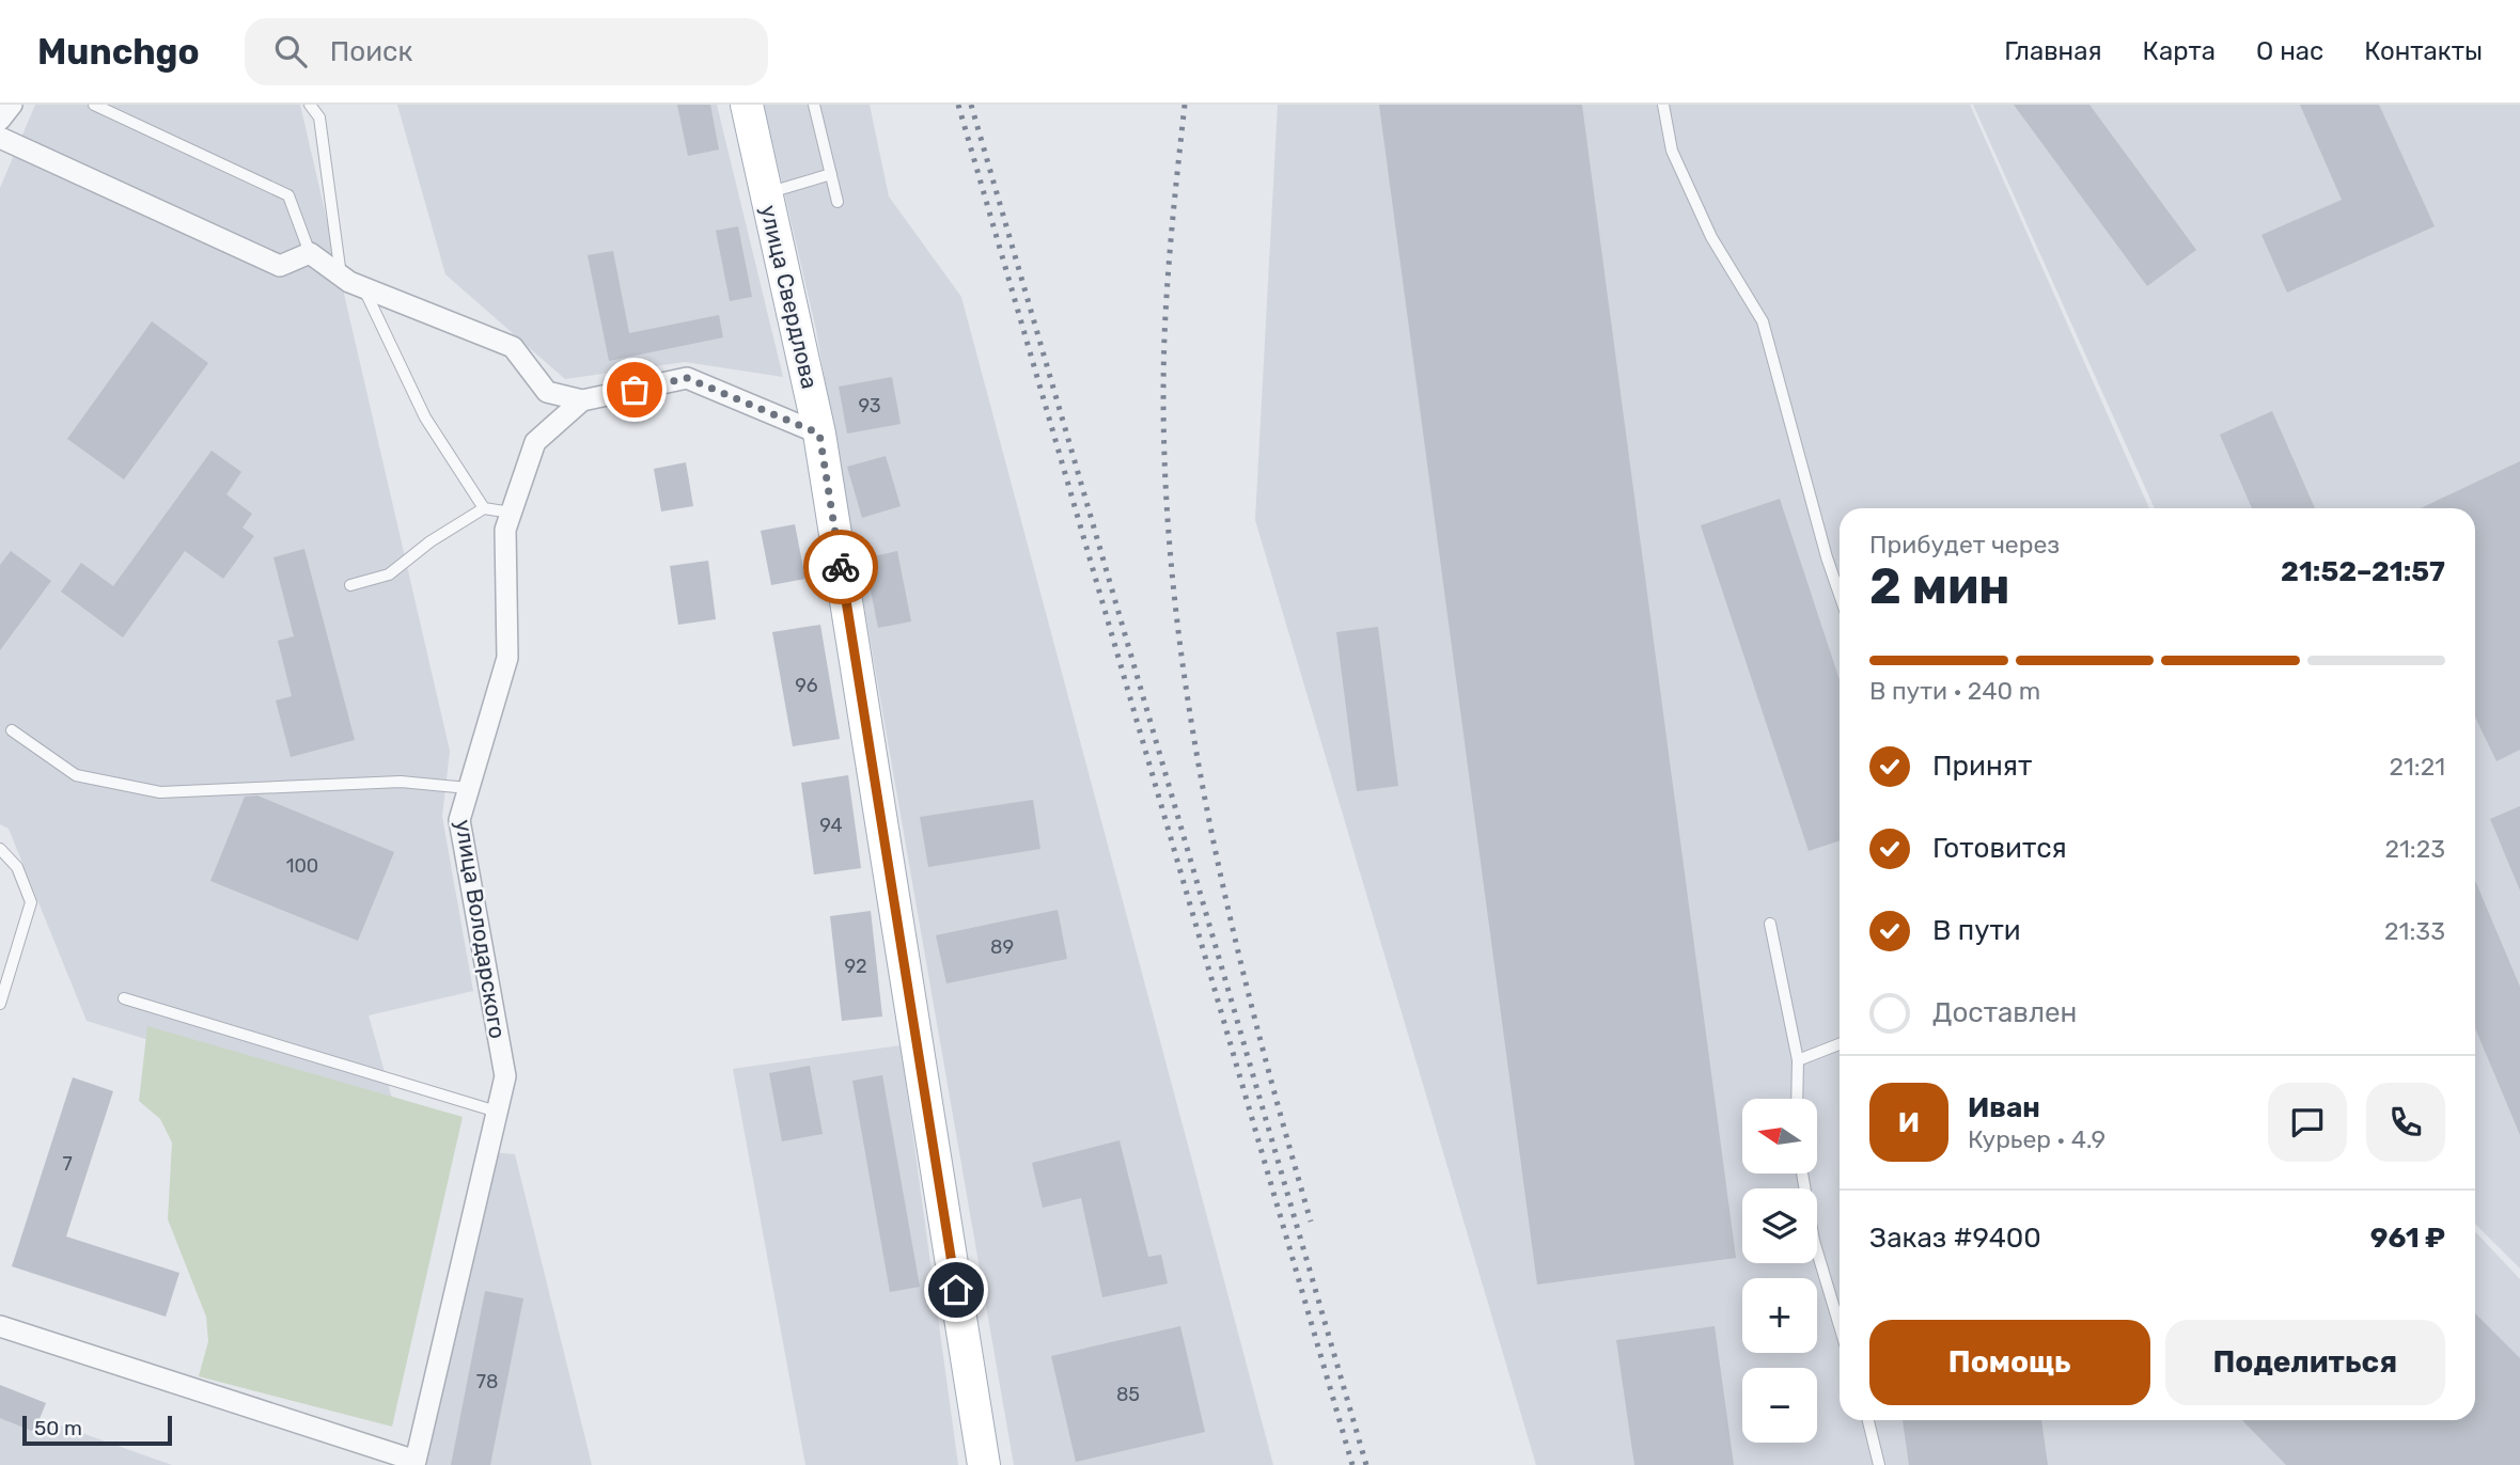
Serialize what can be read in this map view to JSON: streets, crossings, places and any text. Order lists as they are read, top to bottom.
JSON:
{
  "streets": {
    "main road": ["улица Свердлова"],
    "street": ["улица Володарского"]
  },
  "crossings": [
    ["улица Свердлова", "улица Володарского"]
  ],
  "house_numbers": [
    "93",
    "96",
    "94",
    "100",
    "89",
    "92",
    "7",
    "78",
    "85"
  ],
  "scale_bar": "50 m",
  "north": "left",
  "page": {
    "header": "Munchgo",
    "search": "Поиск",
    "nav": [
      "Главная",
      "Карта",
      "О нас",
      "Контакты"
    ],
    "heading": ["2 мин", "Прибудет через", "21:52–21:57"],
    "panel": [
      "Иван",
      "Курьер · 4.9",
      "Заказ #9400",
      "961 ₽"
    ],
    "bar": "В пути · 240 m",
    "list": [
      ["Принят", "21:21"],
      ["Готовится", "21:23"],
      ["В пути", "21:33"],
      "Доставлен"
    ],
    "round": "И",
    "map_buttons": ["+", "−"],
    "buttons": ["Помощь", "Поделиться"],
    "scale": "50 m"
  }
}
